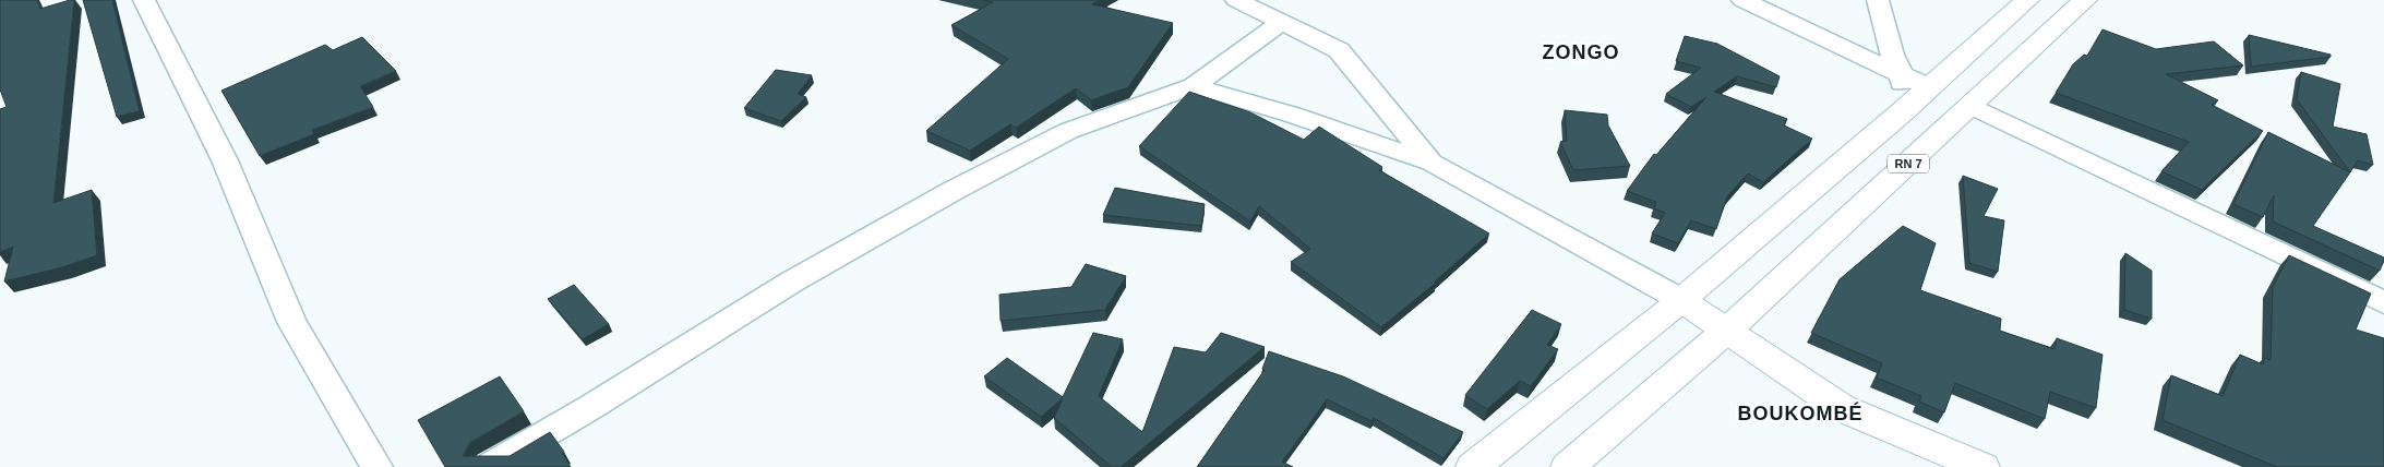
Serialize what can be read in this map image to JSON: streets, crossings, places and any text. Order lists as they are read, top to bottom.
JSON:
{
  "streets": {
    "main road": ["RN 7"]
  },
  "districts": ["ZONGO", "BOUKOMBÉ"]
}
